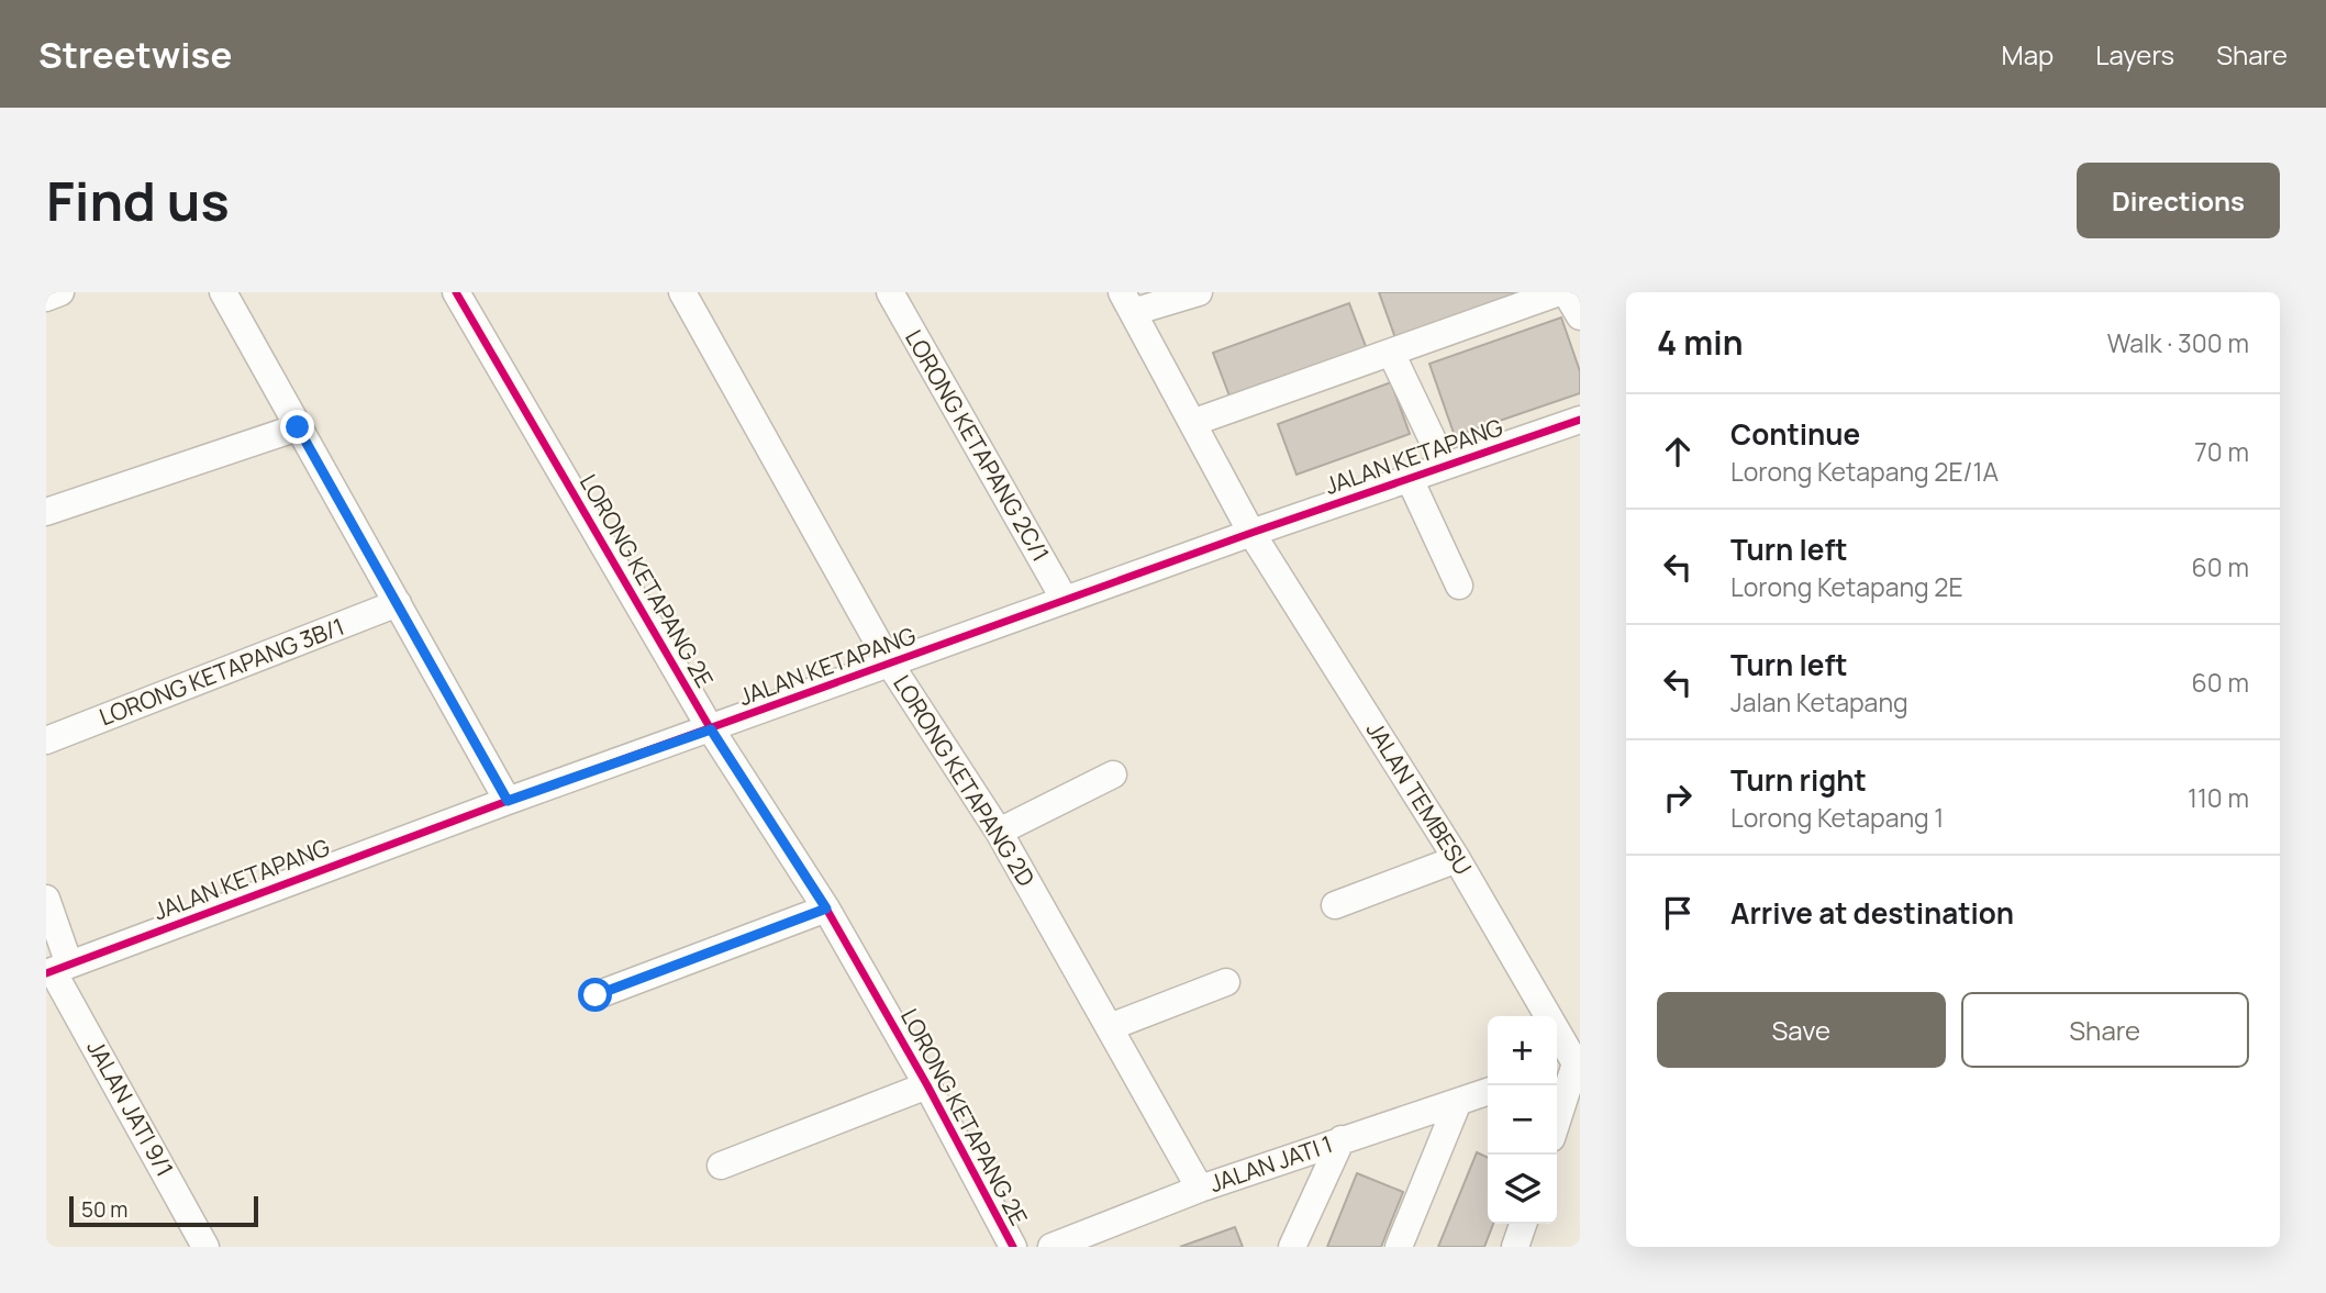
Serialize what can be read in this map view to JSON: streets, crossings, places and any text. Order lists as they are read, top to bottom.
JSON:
{
  "streets": {
    "street": [
      "LORONG KETAPANG 2C/1",
      "JALAN KETAPANG",
      "LORONG KETAPANG 2E",
      "LORONG KETAPANG 3B/1",
      "LORONG KETAPANG 2D",
      "JALAN TEMBESU",
      "JALAN JATI 9/1",
      "JALAN JATI 1"
    ]
  },
  "crossings": [
    ["LORONG KETAPANG 2C/1", "JALAN KETAPANG"],
    ["JALAN KETAPANG", "LORONG KETAPANG 2E"],
    ["JALAN KETAPANG", "LORONG KETAPANG 2D"],
    ["JALAN KETAPANG", "JALAN TEMBESU"],
    ["JALAN KETAPANG", "JALAN JATI 9/1"],
    ["LORONG KETAPANG 2D", "JALAN JATI 1"]
  ],
  "scale_bar": "50 m",
  "page": {
    "header": "Streetwise",
    "nav": ["Map", "Layers", "Share"],
    "buttons": [
      "Directions",
      ["Save", "Share"]
    ],
    "title": "Find us",
    "heading": ["4 min", "Walk · 300 m"],
    "list": [
      ["Continue", "Lorong Ketapang 2E/1A", "70 m"],
      ["Turn left", "Lorong Ketapang 2E", "60 m"],
      ["Turn left", "Jalan Ketapang", "60 m"],
      ["Turn right", "Lorong Ketapang 1", "110 m"],
      "Arrive at destination"
    ],
    "map_buttons": ["+", "−"],
    "scale": "50 m"
  }
}
